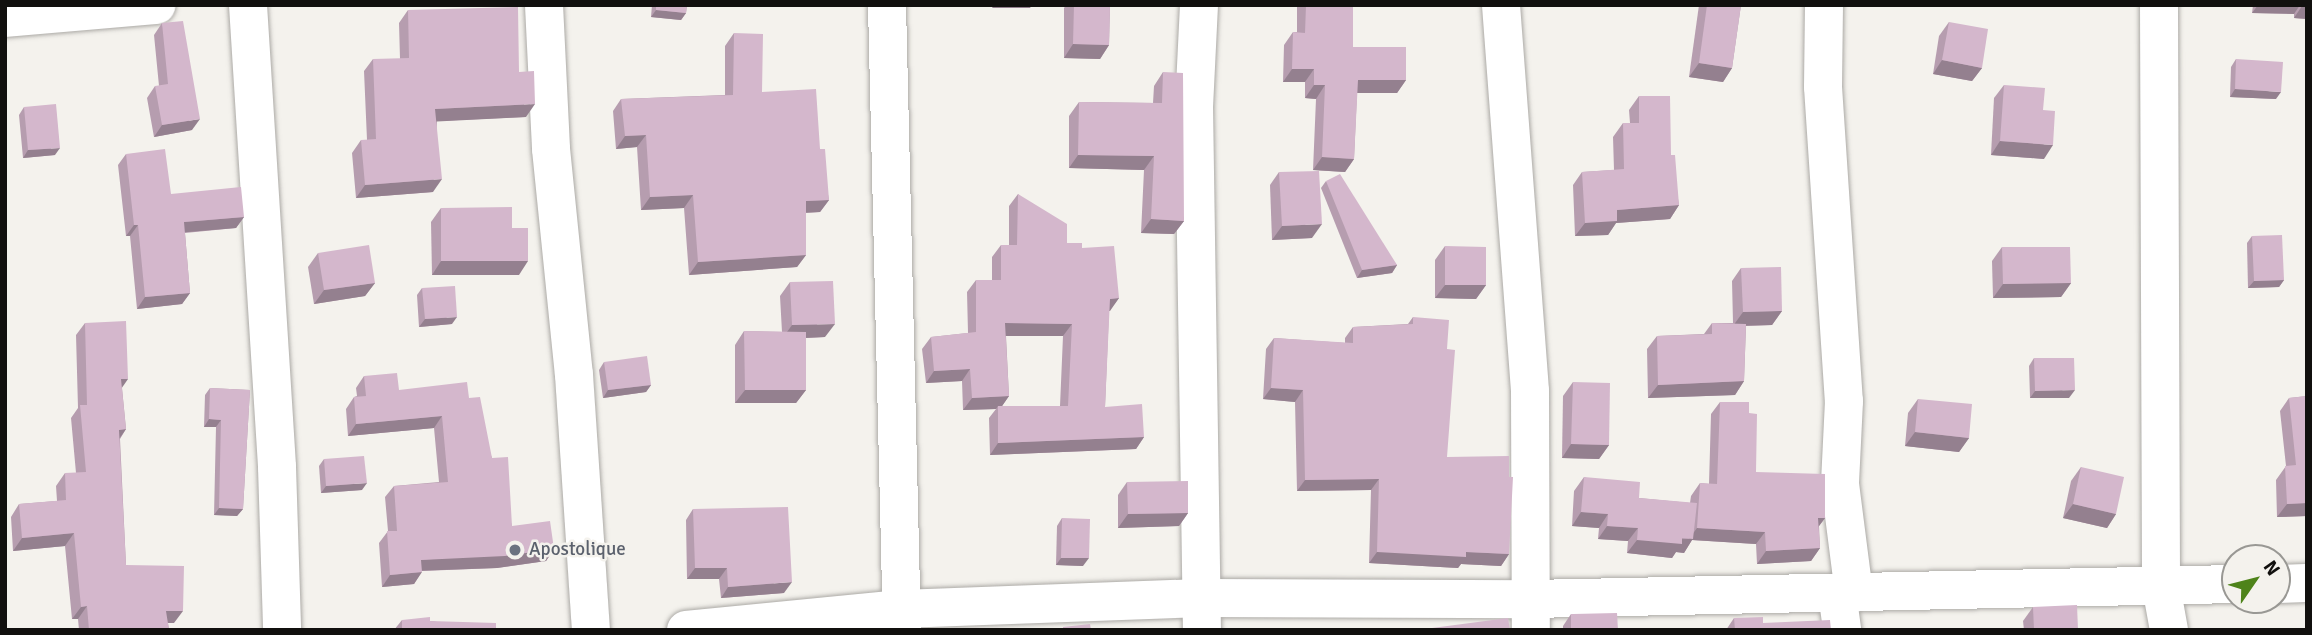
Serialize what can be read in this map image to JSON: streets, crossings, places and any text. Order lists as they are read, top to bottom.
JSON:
{
  "places": ["Apostolique"],
  "north": "top right"
}
